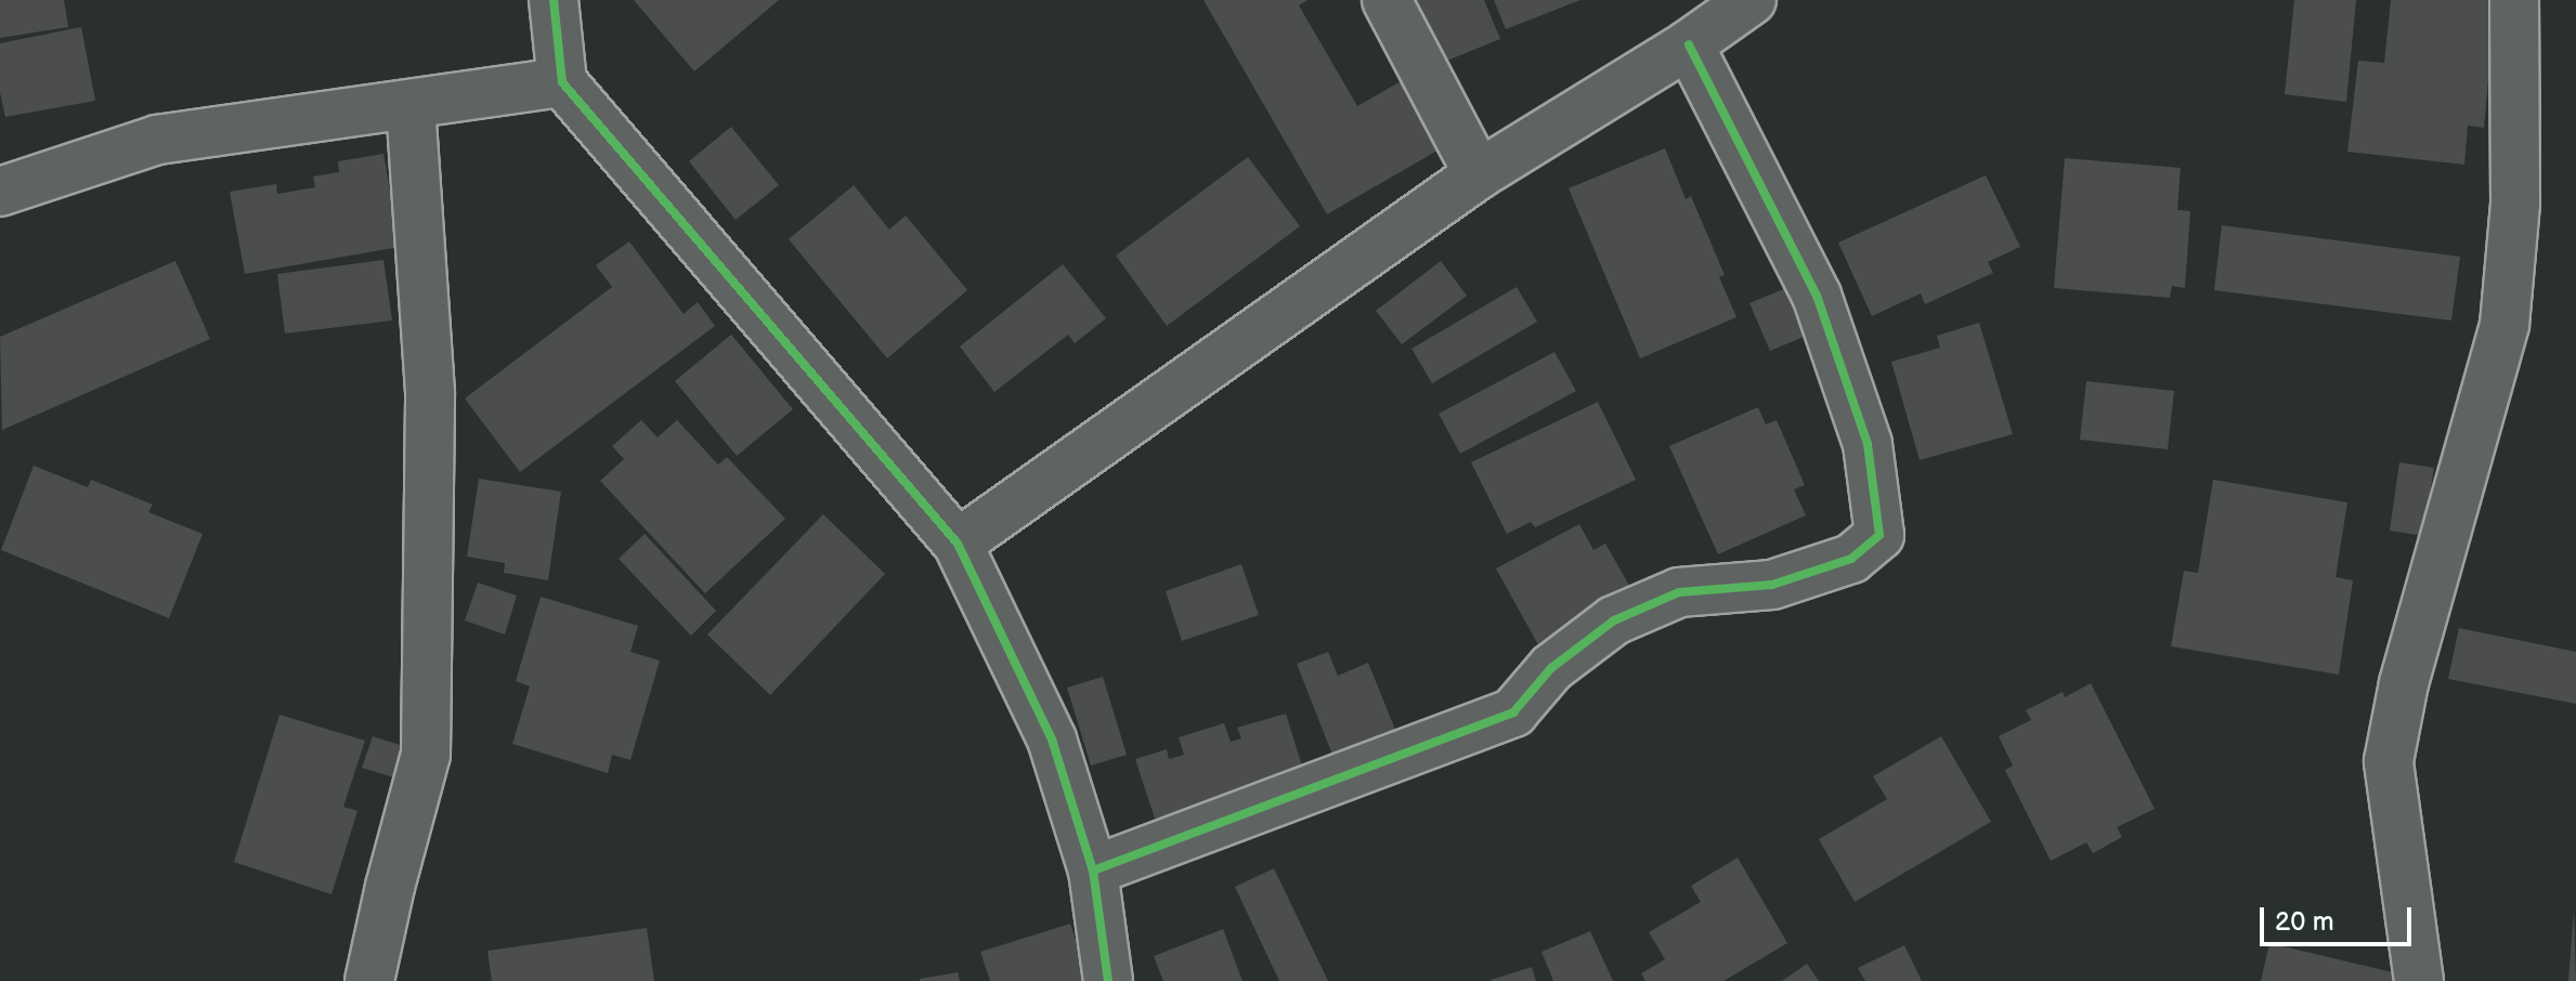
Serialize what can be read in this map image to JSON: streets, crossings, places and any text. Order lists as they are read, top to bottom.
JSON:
{
  "scale_bar": "20 m"
}
